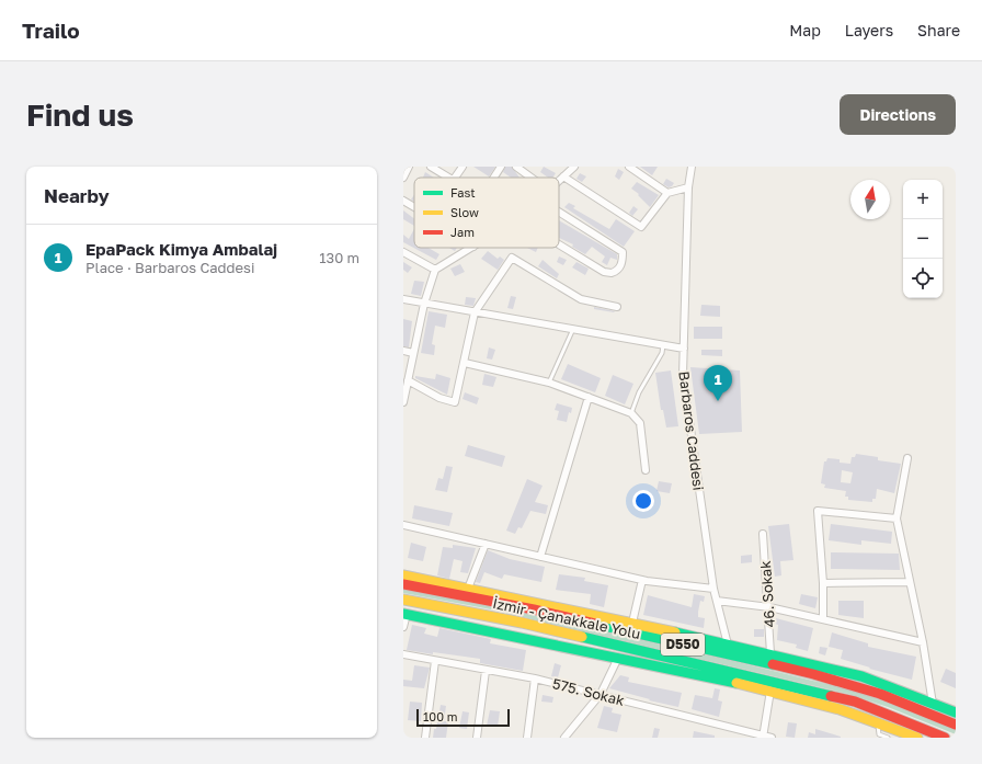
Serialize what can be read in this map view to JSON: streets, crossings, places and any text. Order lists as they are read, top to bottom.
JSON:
{
  "streets": {
    "main road": ["İzmir - Çanakkale Yolu", "D550"],
    "street": ["Barbaros Caddesi", "46. Sokak", "575. Sokak"]
  },
  "legend": ["Fast", "Slow", "Jam"],
  "scale_bar": "100 m",
  "north": "top",
  "page": {
    "header": "Trailo",
    "nav": ["Map", "Layers", "Share"],
    "buttons": "Directions",
    "title": "Find us",
    "heading": "Nearby",
    "map_buttons": ["+", "−"],
    "list": [
      {
        "mark": "1",
        "name": "EpaPack Kimya Ambalaj",
        "note": "Place · Barbaros Caddesi",
        "value": "130 m"
      }
    ],
    "pins": "1",
    "scale": "100 m"
  }
}
